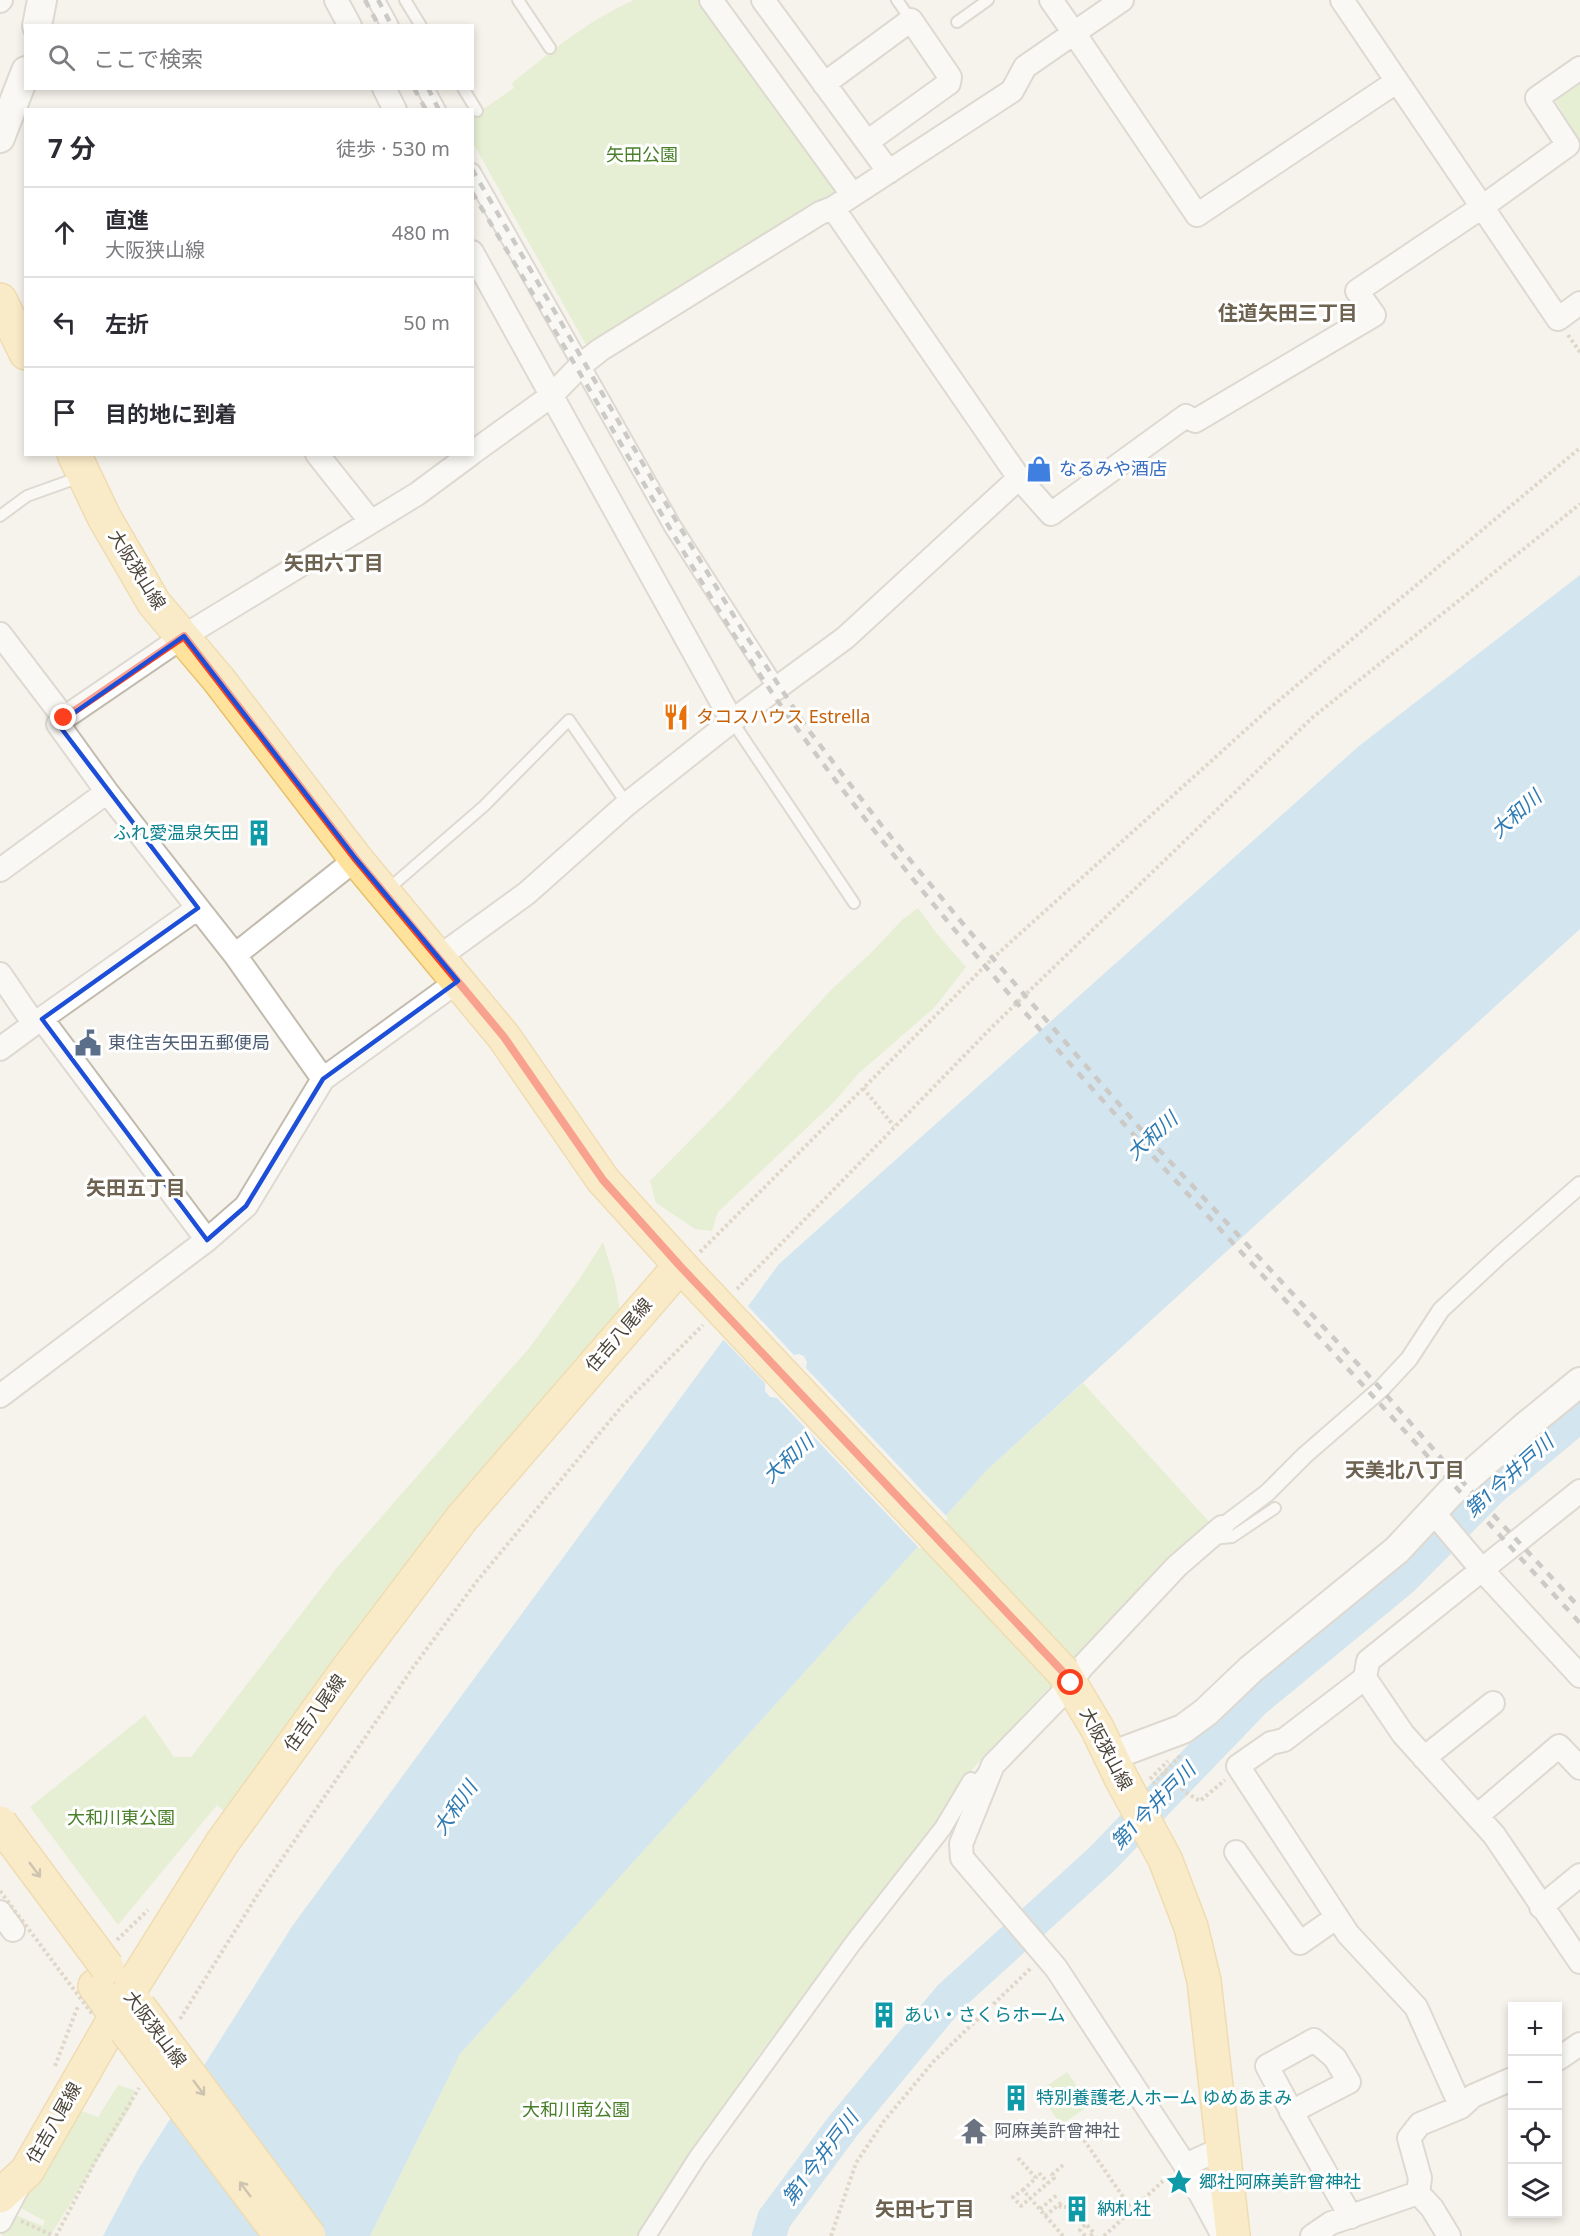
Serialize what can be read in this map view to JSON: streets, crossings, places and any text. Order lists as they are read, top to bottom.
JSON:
{
  "streets": {
    "main road": ["大阪狭山線", "住吉八尾線"]
  },
  "crossings": [
    ["大阪狭山線", "住吉八尾線"]
  ],
  "districts": [
    "住道矢田三丁目",
    "矢田六丁目",
    "矢田五丁目",
    "天美北八丁目",
    "矢田七丁目"
  ],
  "water": ["大和川", "第1今井戸川"],
  "parks": ["矢田公園", "大和川東公園", "大和川南公園"],
  "places": {
    "shop": ["なるみや酒店"],
    "restaurant": ["タコスハウス Estrella"],
    "building": [
      "ふれ愛温泉矢田",
      "あい・さくらホーム",
      "特別養護老人ホーム ゆめあまみ",
      "納札社"
    ],
    "public building": ["東住吉矢田五郵便局"],
    "temple": ["阿麻美許曾神社"],
    "place": ["郷社阿麻美許曾神社"]
  },
  "page": {
    "search": "ここで検索",
    "heading": ["7 分", "徒歩 · 530 m"],
    "list": [
      ["直進", "大阪狭山線", "480 m"],
      ["左折", "50 m"],
      "目的地に到着"
    ],
    "map_buttons": ["+", "−"]
  }
}
